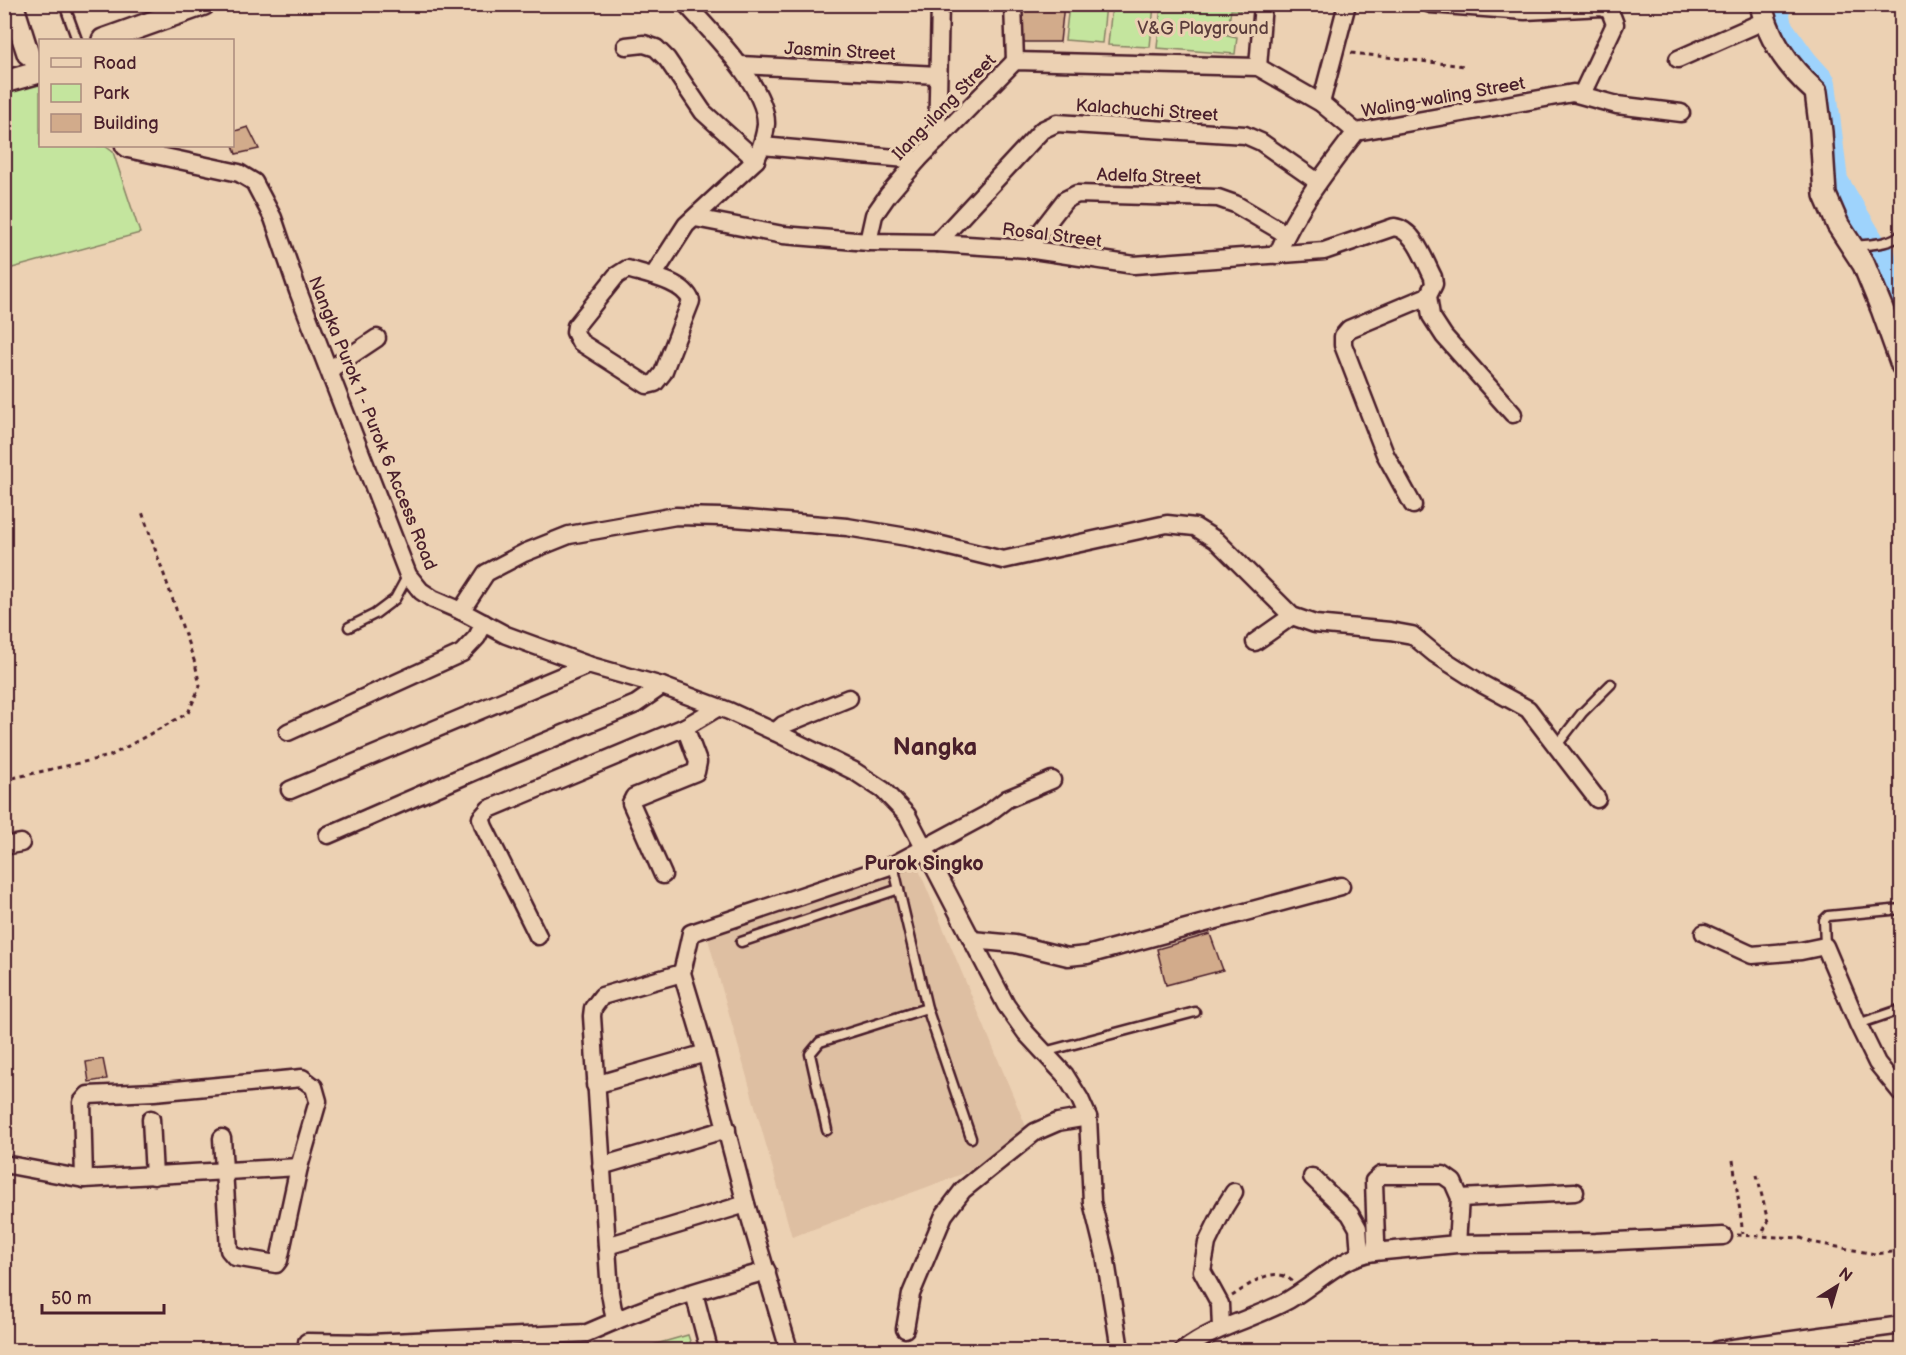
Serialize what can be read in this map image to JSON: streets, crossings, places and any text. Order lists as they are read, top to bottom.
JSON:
{
  "streets": {
    "street": [
      "Jasmin Street",
      "Waling-waling Street",
      "Ilang-ilang Street",
      "Kalachuchi Street",
      "Adelfa Street",
      "Rosal Street",
      "Nangka Purok 1 - Purok 6 Access Road"
    ]
  },
  "crossings": [
    ["Waling-waling Street", "Ilang-ilang Street"],
    ["Waling-waling Street", "Kalachuchi Street"],
    ["Waling-waling Street", "Adelfa Street"],
    ["Waling-waling Street", "Rosal Street"],
    ["Ilang-ilang Street", "Rosal Street"],
    ["Kalachuchi Street", "Rosal Street"],
    ["Adelfa Street", "Rosal Street"]
  ],
  "districts": ["Nangka", "Purok Singko"],
  "parks": ["V&G Playground"],
  "legend": ["Road", "Park", "Building"],
  "scale_bar": "50 m",
  "north": "top right"
}
